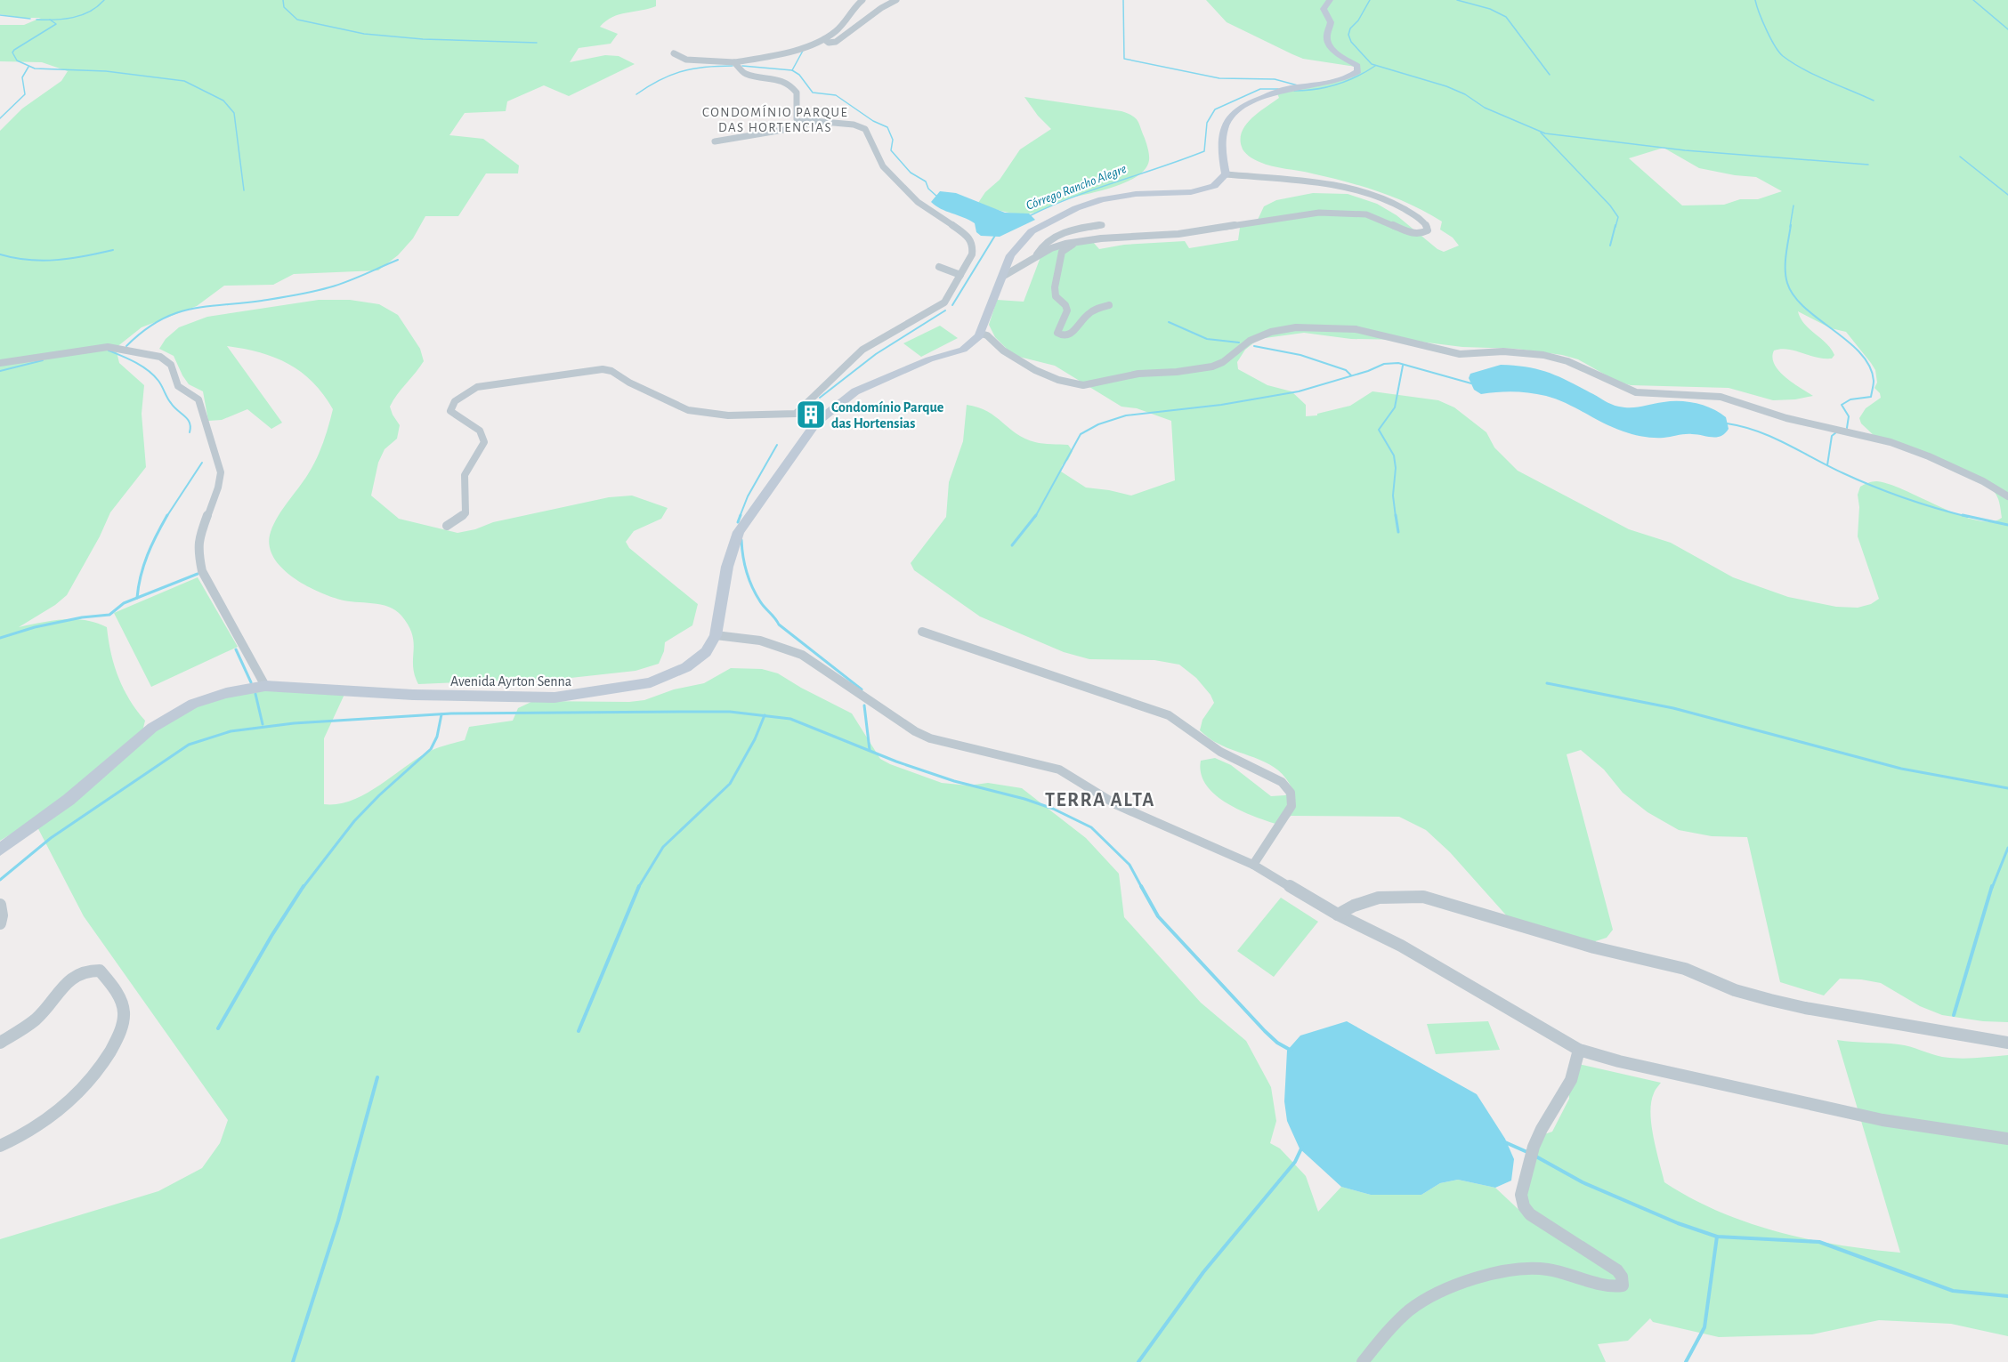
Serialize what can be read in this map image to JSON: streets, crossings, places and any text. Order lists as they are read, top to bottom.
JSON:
{
  "streets": {
    "street": ["Avenida Ayrton Senna"]
  },
  "districts": ["CONDOMÍNIO PARQUE DAS HORTENCIAS", "TERRA ALTA"],
  "water": ["Córrego Rancho Alegre"],
  "places": {
    "building": ["Condomínio Parque das Hortensias"]
  }
}
